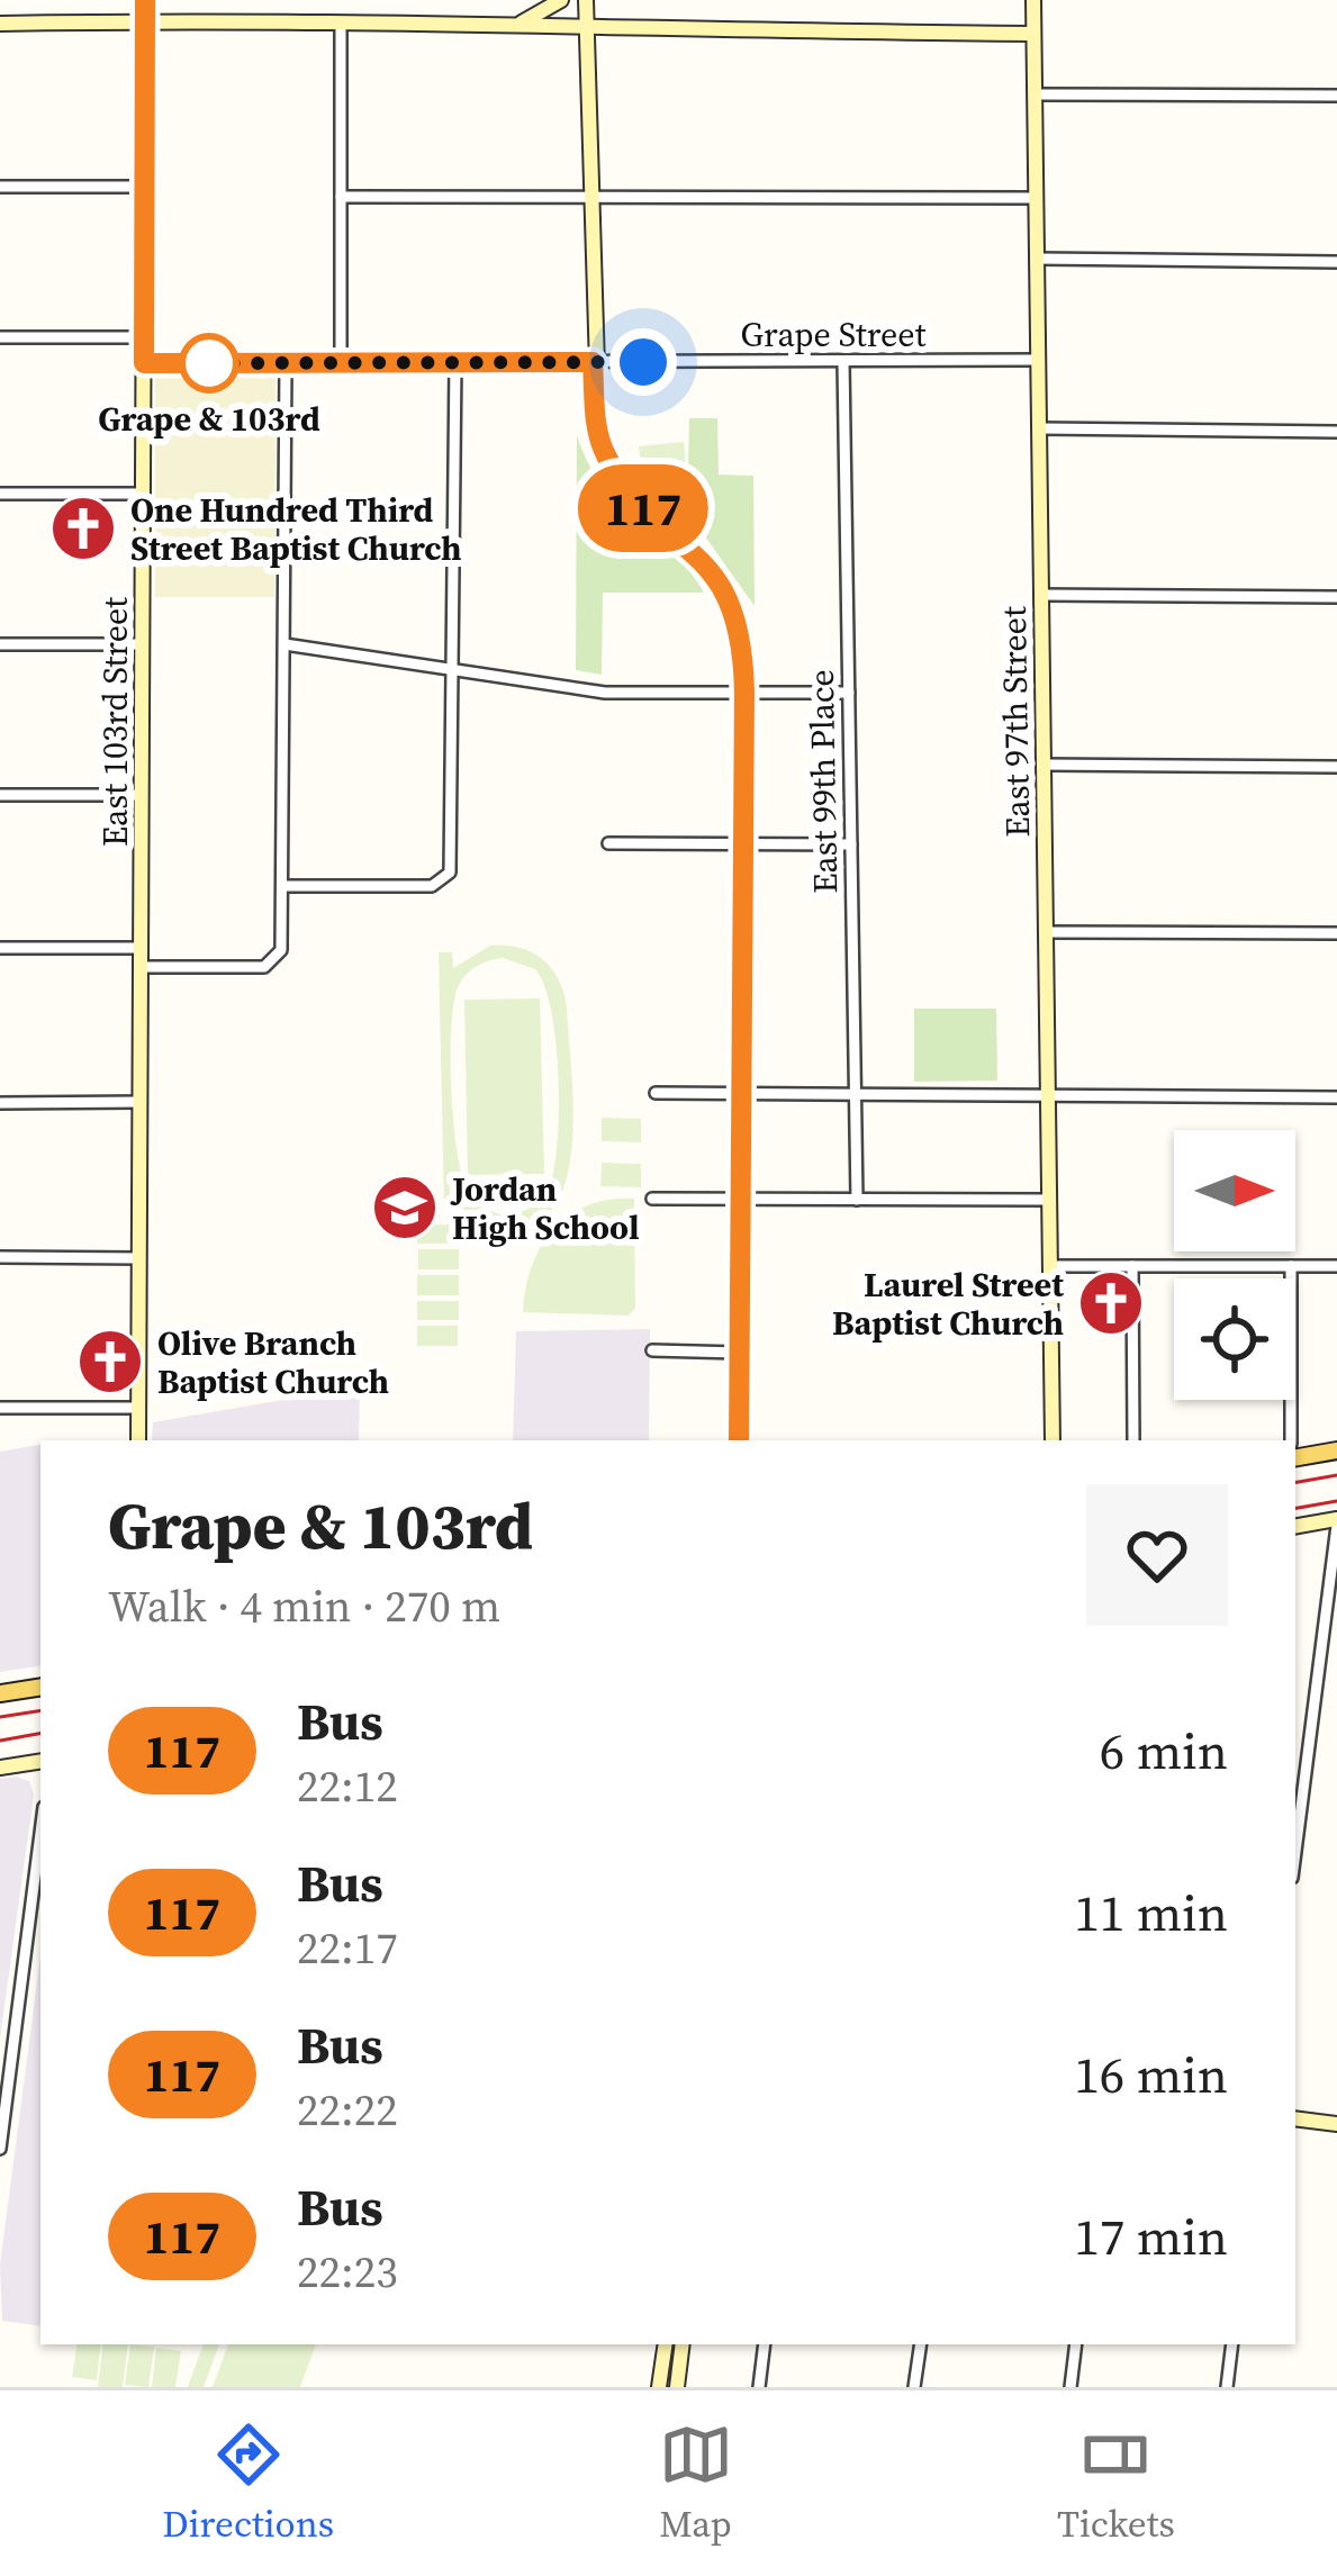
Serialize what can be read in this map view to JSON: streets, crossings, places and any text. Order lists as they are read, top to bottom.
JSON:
{
  "streets": {
    "street": [
      "Grape Street",
      "East 103rd Street",
      "East 97th Street",
      "East 99th Place"
    ]
  },
  "crossings": [
    ["Grape Street", "East 103rd Street"],
    ["Grape Street", "East 97th Street"],
    ["Grape Street", "East 99th Place"]
  ],
  "places": {
    "other": ["Grape & 103rd"],
    "church": ["One Hundred Third Street Baptist Church", "Laurel Street Baptist Church", "Olive Branch Baptist Church"],
    "school or university": ["Jordan High School"]
  },
  "lines": ["bus line 117"],
  "north": "right",
  "page": {
    "on_map": "117",
    "heading": ["Grape & 103rd", "Walk · 4 min · 270 m"],
    "list": [
      {
        "mark": "117",
        "name": "Bus",
        "note": "22:12",
        "value": "6 min"
      },
      {
        "mark": "117",
        "name": "Bus",
        "note": "22:17",
        "value": "11 min"
      },
      {
        "mark": "117",
        "name": "Bus",
        "note": "22:22",
        "value": "16 min"
      },
      {
        "mark": "117",
        "name": "Bus",
        "note": "22:23",
        "value": "17 min"
      }
    ],
    "tabs": ["Directions", "Map", "Tickets"]
  }
}
